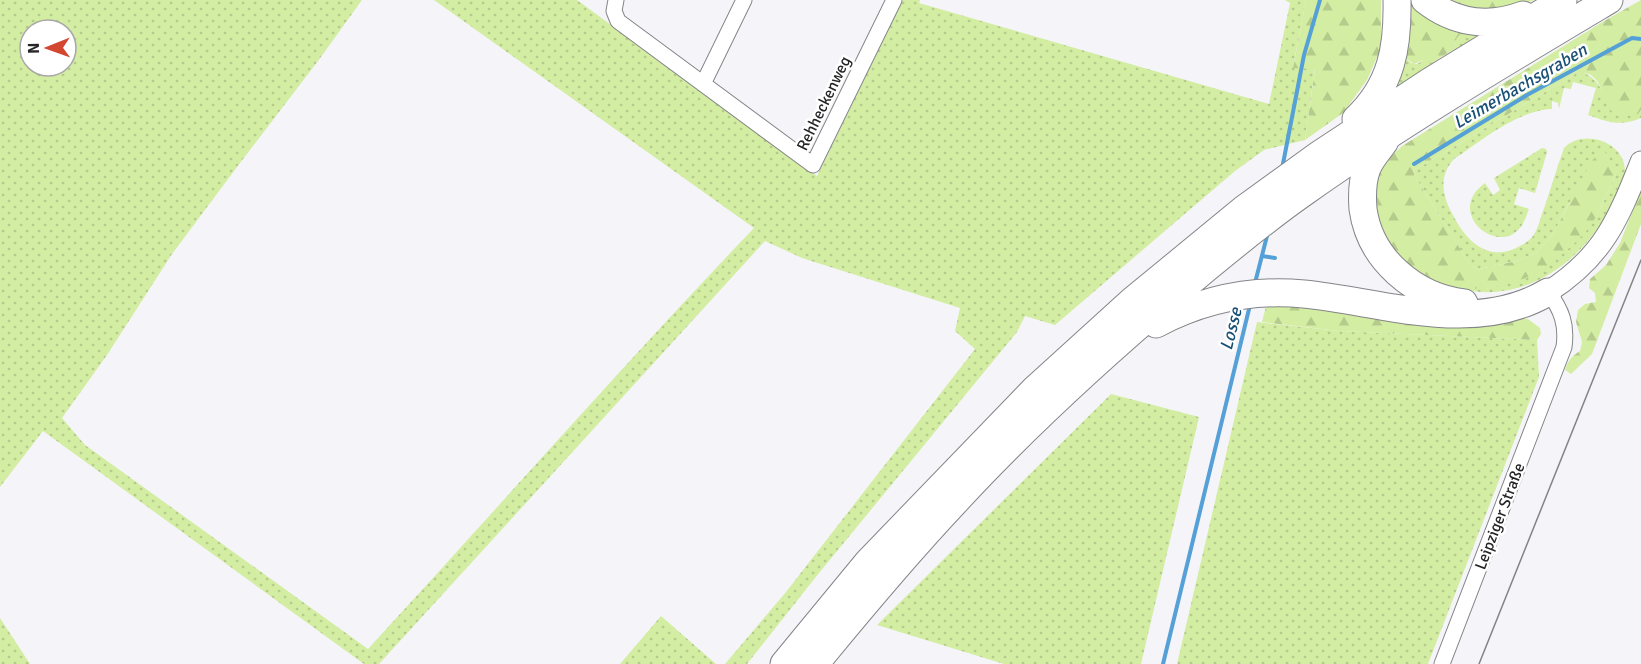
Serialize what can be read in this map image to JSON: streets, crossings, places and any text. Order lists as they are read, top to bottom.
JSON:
{
  "streets": {
    "street": ["Rehheckenweg", "Leipziger Straße"]
  },
  "water": ["Leimerbachsgraben", "Losse"],
  "north": "left"
}
